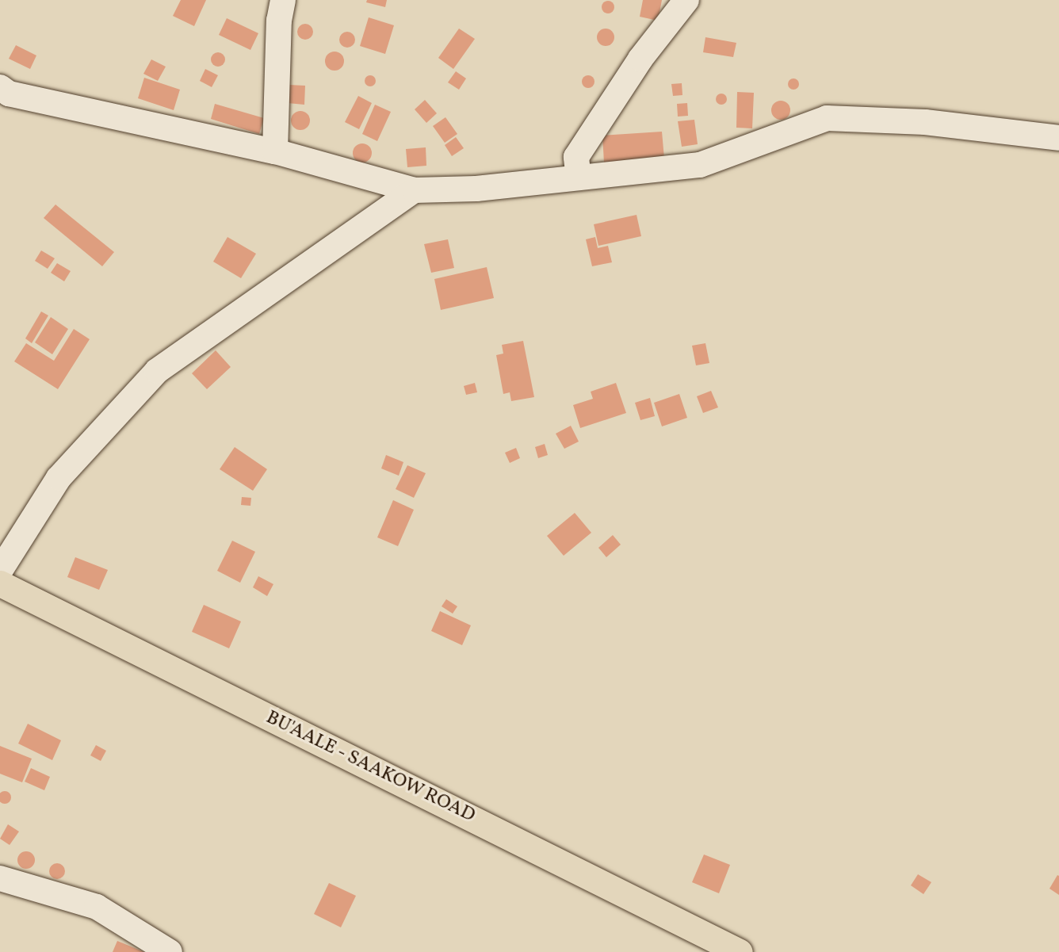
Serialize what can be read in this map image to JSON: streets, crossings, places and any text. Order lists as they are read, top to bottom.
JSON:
{
  "streets": {
    "main road": ["BU'AALE - SAAKOW ROAD"]
  }
}
